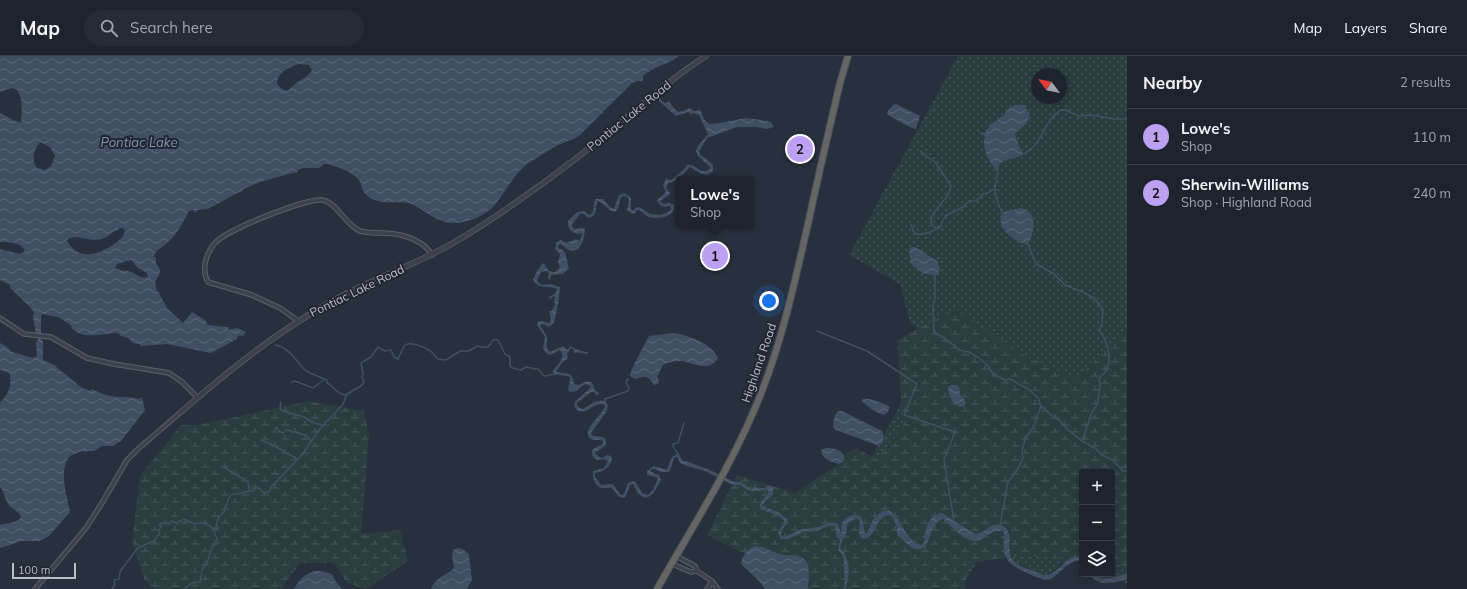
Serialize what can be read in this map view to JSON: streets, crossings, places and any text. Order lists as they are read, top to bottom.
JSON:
{
  "streets": {
    "highway": ["Highland Road"],
    "street": ["Pontiac Lake Road"]
  },
  "water": ["Pontiac Lake"],
  "scale_bar": "100 m",
  "north": "top left",
  "page": {
    "header": "Map",
    "search": "Search here",
    "nav": ["Map", "Layers", "Share"],
    "heading": ["Nearby", "2 results"],
    "list": [
      {
        "mark": "1",
        "name": "Lowe's",
        "note": "Shop",
        "value": "110 m"
      },
      {
        "mark": "2",
        "name": "Sherwin-Williams",
        "note": "Shop · Highland Road",
        "value": "240 m"
      }
    ],
    "pins": ["2", "1"],
    "popup": ["Lowe's", "Shop"],
    "map_buttons": ["+", "−"],
    "scale": "100 m"
  }
}
